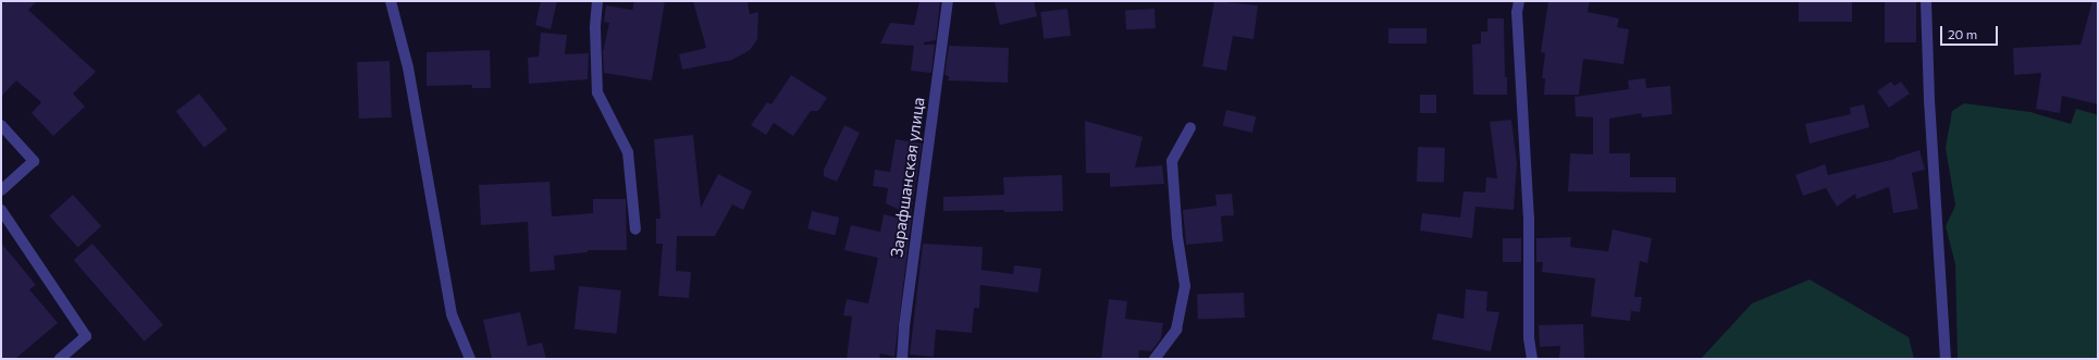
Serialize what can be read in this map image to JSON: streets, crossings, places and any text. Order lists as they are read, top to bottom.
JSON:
{
  "streets": {
    "street": ["Зарафшанская улица"]
  },
  "scale_bar": "20 m"
}
